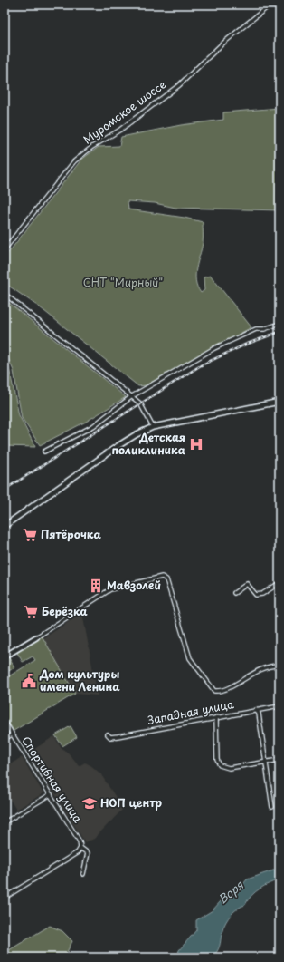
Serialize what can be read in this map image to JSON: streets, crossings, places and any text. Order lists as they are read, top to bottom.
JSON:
{
  "streets": {
    "street": ["Муромское шоссе", "Западная улица", "Спортивная улица"]
  },
  "water": ["Воря"],
  "parks": ["СНТ \"Мирный\""],
  "places": {
    "hospital": ["Детская поликлиника"],
    "supermarket": ["Пятёрочка", "Берёзка"],
    "building": ["Мавзолей"],
    "public building": ["Дом культуры имени Ленина"],
    "school or university": ["НОП центр"]
  }
}
